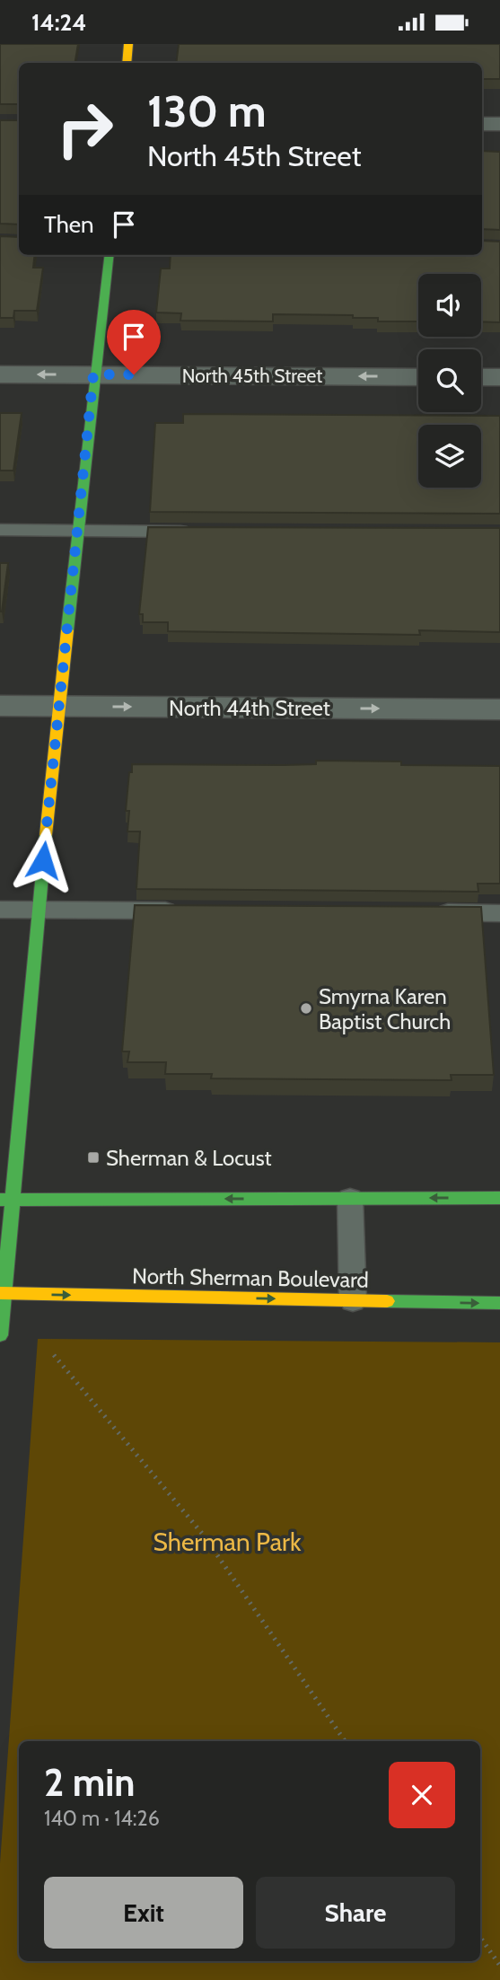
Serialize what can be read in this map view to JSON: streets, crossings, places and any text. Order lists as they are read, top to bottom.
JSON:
{
  "streets": {
    "street": ["North 45th Street", "North 44th Street", "North Sherman Boulevard"]
  },
  "one_way": ["North 45th Street", "North 44th Street"],
  "parks": ["Sherman Park"],
  "places": {
    "other": ["Smyrna Karen Baptist Church"],
    "transit": ["Sherman & Locust"]
  },
  "page": {
    "status": "14:24",
    "turn": ["130 m", "North 45th Street"],
    "then": "Then",
    "heading": ["2 min", "140 m · 14:26"],
    "buttons": ["Exit", "Share"]
  }
}
